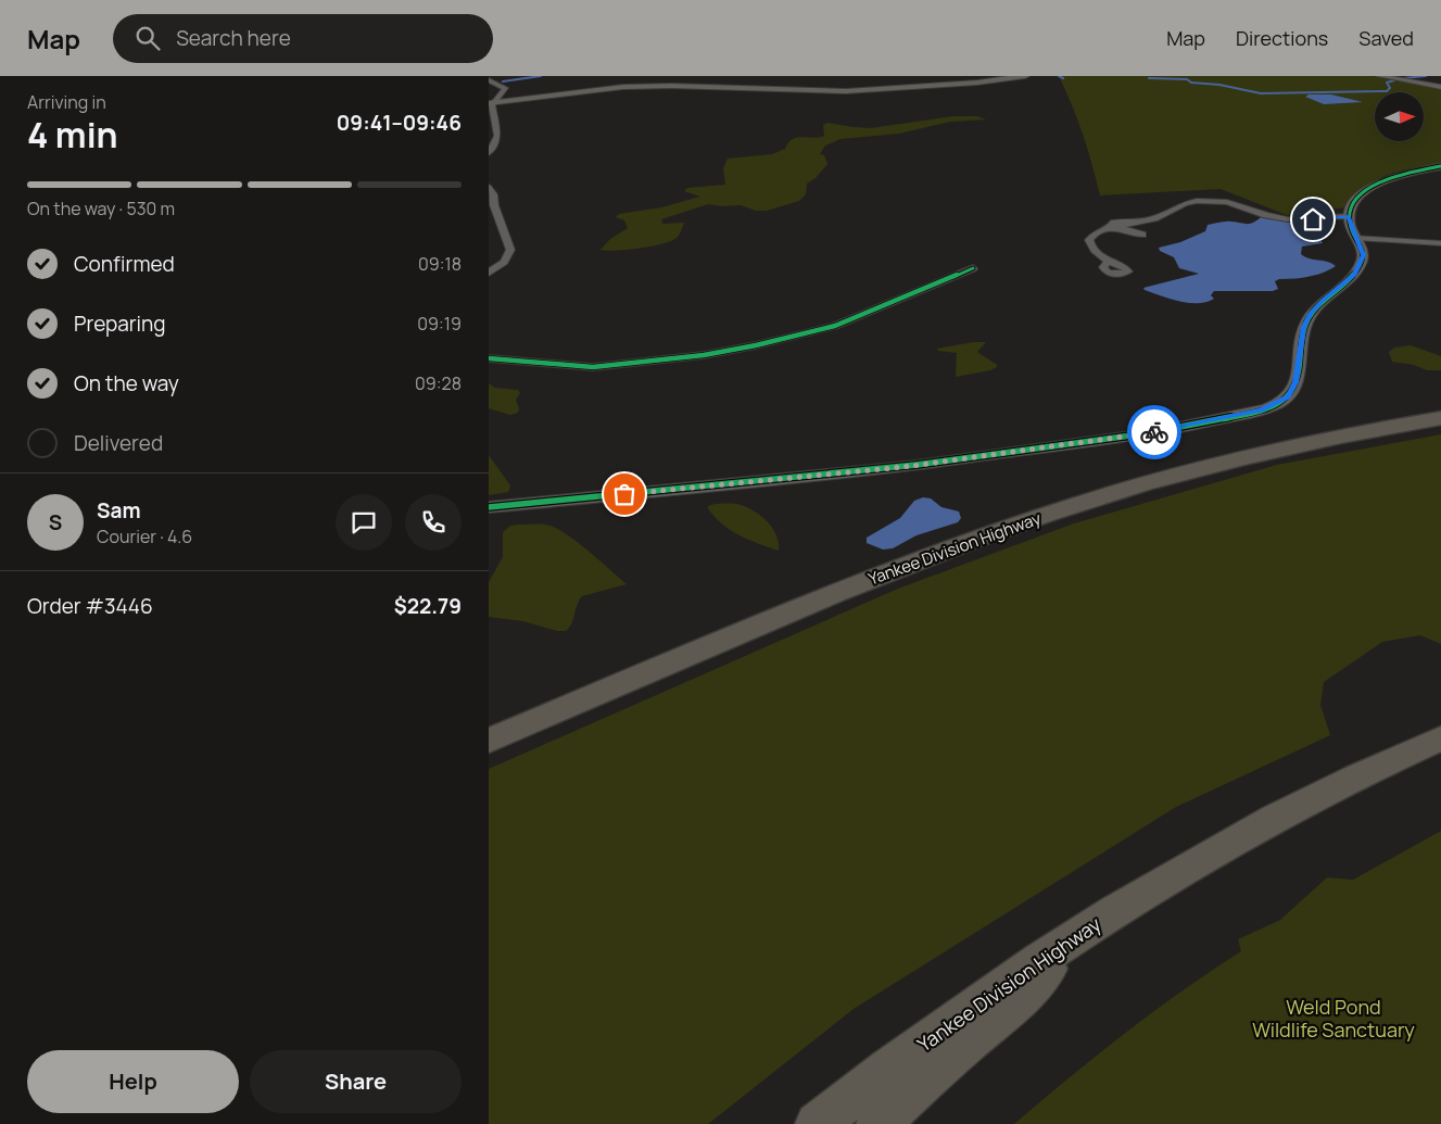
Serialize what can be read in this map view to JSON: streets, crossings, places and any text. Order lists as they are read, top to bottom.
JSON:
{
  "streets": {
    "highway": ["Yankee Division Highway"]
  },
  "parks": ["Weld Pond Wildlife Sanctuary"],
  "north": "right",
  "page": {
    "header": "Map",
    "search": "Search here",
    "nav": ["Map", "Directions", "Saved"],
    "heading": ["4 min", "Arriving in", "09:41–09:46"],
    "panel": [
      "Sam",
      "Courier · 4.6",
      "Order #3446",
      "$22.79"
    ],
    "bar": "On the way · 530 m",
    "list": [
      ["Confirmed", "09:18"],
      ["Preparing", "09:19"],
      ["On the way", "09:28"],
      "Delivered"
    ],
    "round": "S",
    "buttons": ["Help", "Share"]
  }
}
